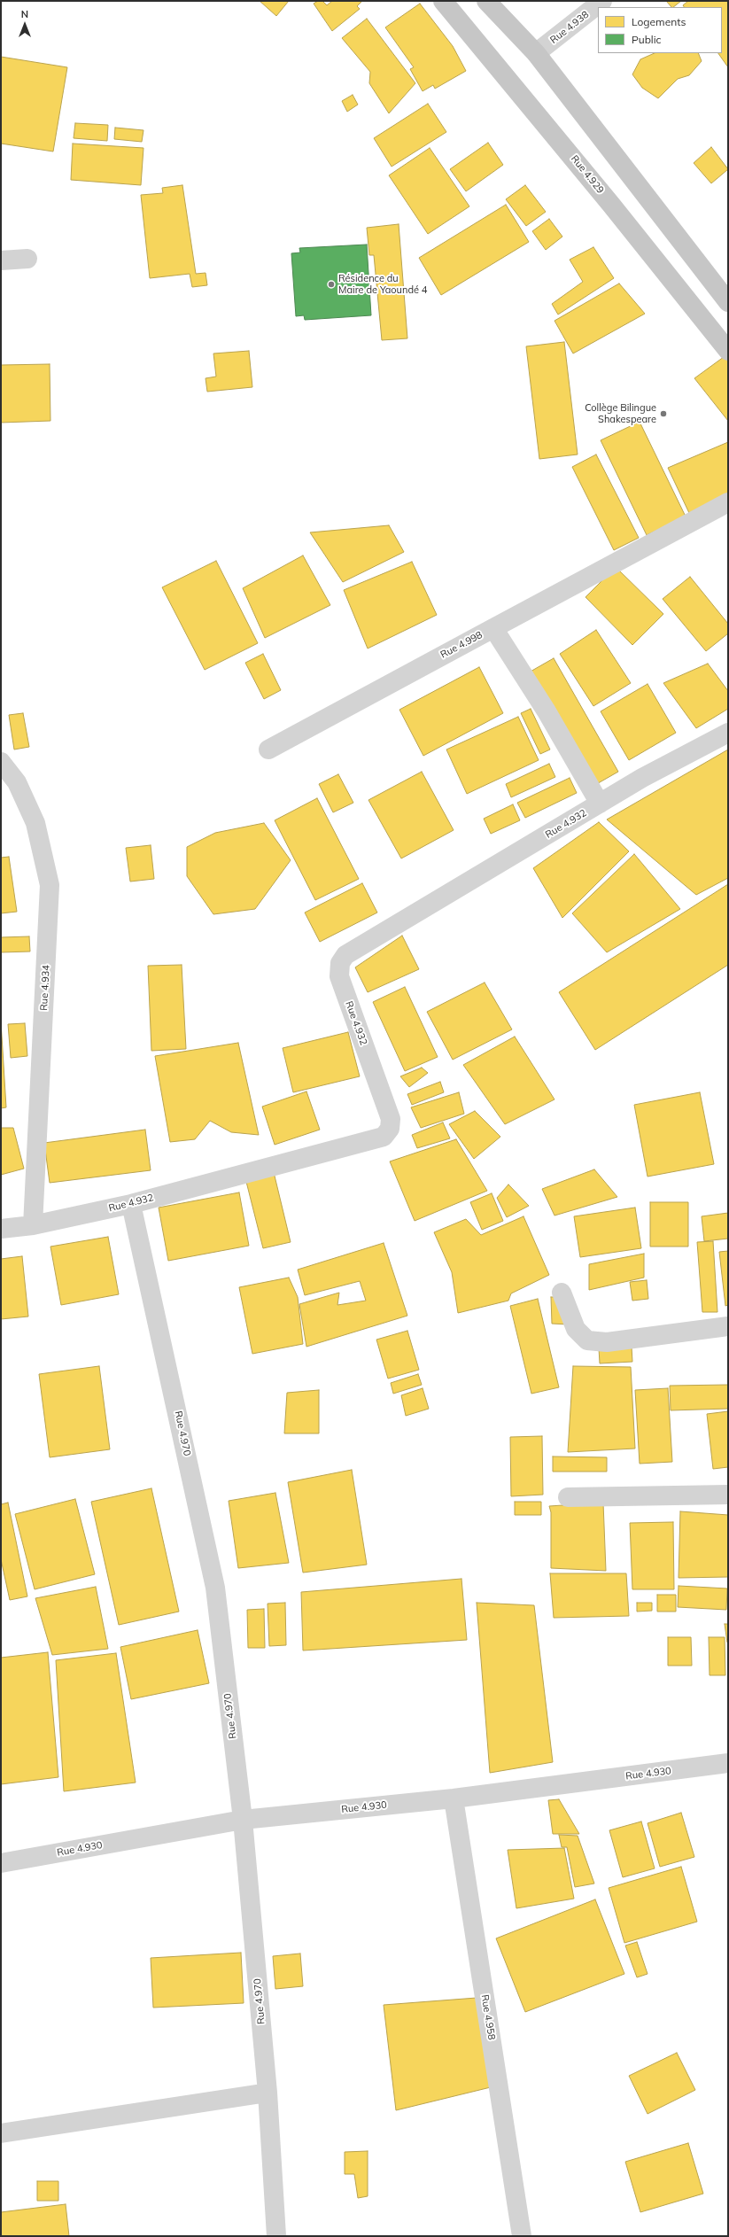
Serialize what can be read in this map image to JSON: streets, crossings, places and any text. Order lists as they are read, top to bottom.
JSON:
{
  "streets": {
    "main road": ["Rue 4.929"],
    "street": [
      "Rue 4.938",
      "Rue 4.998",
      "Rue 4.932",
      "Rue 4.934",
      "Rue 4.970",
      "Rue 4.930",
      "Rue 4.958"
    ]
  },
  "crossings": [
    ["Rue 4.998", "Rue 4.932"],
    ["Rue 4.932", "Rue 4.934"],
    ["Rue 4.932", "Rue 4.970"],
    ["Rue 4.970", "Rue 4.930"],
    ["Rue 4.930", "Rue 4.958"]
  ],
  "places": ["Résidence du Maire de Yaoundé 4", "Collège Bilingue Shakespeare"],
  "legend": ["Logements", "Public"],
  "north": "top"
}
